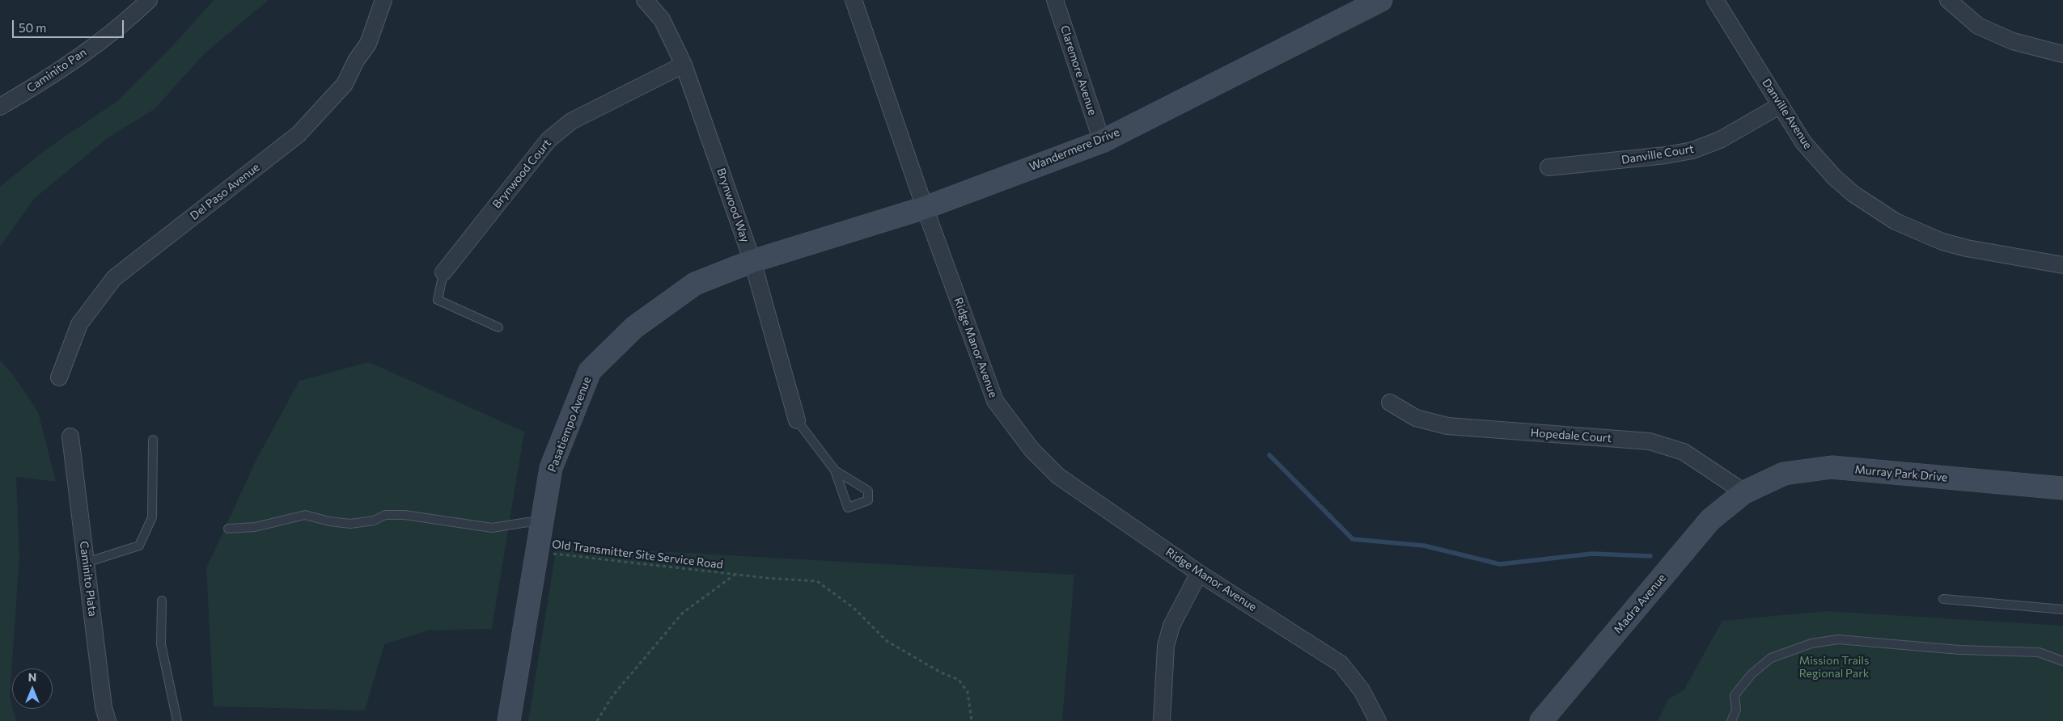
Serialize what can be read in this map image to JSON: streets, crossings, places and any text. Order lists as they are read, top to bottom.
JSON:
{
  "streets": {
    "street": [
      "Caminito Pan",
      "Claremore Avenue",
      "Danville Avenue",
      "Wandermere Drive",
      "Danville Court",
      "Brynwood Court",
      "Del Paso Avenue",
      "Brynwood Way",
      "Ridge Manor Avenue",
      "Pasatiempo Avenue",
      "Hopedale Court",
      "Murray Park Drive",
      "Caminito Plata",
      "Madra Avenue"
    ],
    "path": ["Old Transmitter Site Service Road"]
  },
  "crossings": [
    ["Claremore Avenue", "Wandermere Drive"],
    ["Danville Avenue", "Danville Court"],
    ["Wandermere Drive", "Brynwood Way"],
    ["Wandermere Drive", "Ridge Manor Avenue"],
    ["Wandermere Drive", "Pasatiempo Avenue"],
    ["Brynwood Court", "Brynwood Way"],
    ["Brynwood Way", "Pasatiempo Avenue"],
    ["Pasatiempo Avenue", "Old Transmitter Site Service Road"],
    ["Hopedale Court", "Murray Park Drive"],
    ["Hopedale Court", "Madra Avenue"],
    ["Murray Park Drive", "Madra Avenue"]
  ],
  "parks": ["Mission Trails Regional Park"],
  "scale_bar": "50 m",
  "north": "top"
}
